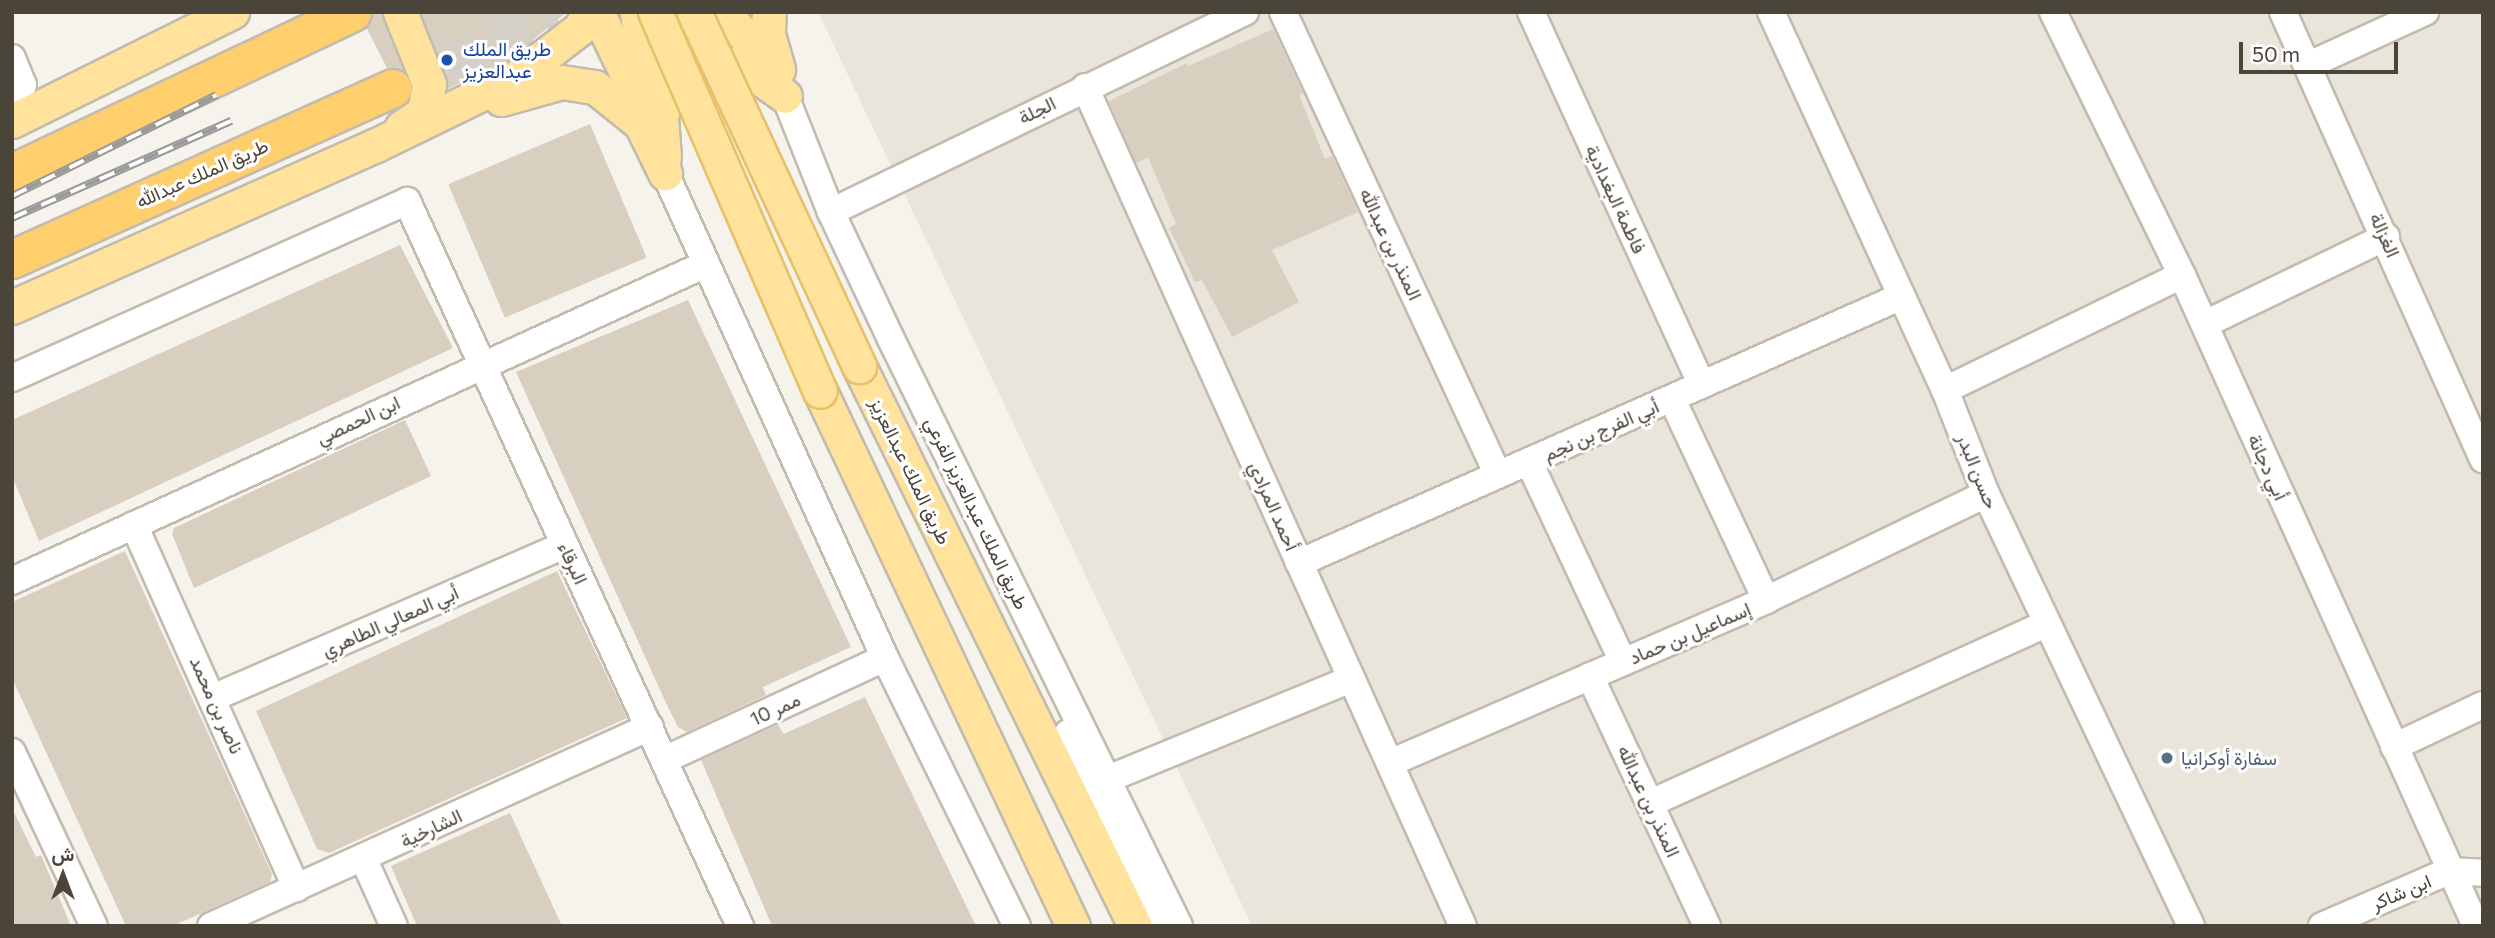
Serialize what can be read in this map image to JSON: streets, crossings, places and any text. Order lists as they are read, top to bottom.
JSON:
{
  "streets": {
    "highway": ["طريق الملك عبدالله"],
    "main road": ["طريق الملك عبدالعزيز"],
    "street": [
      "الجلة",
      "فاطمة البغدادية",
      "الغزالة",
      "المنذر بن عبدالله",
      "ابن الحمصي",
      "أبي الفرج بن نجم",
      "أبي دجانة",
      "حسن البدر",
      "أحمد المرادي",
      "طريق الملك عبدالعزيز الفرعي",
      "البرقاء",
      "أبي المعالي الطاهري",
      "إسماعيل بن حماد",
      "ناصر بن محمد",
      "ممر 10",
      "الشارخية",
      "ابن شاكر"
    ]
  },
  "crossings": [
    ["الجلة", "أحمد المرادي"],
    ["الجلة", "طريق الملك عبدالعزيز الفرعي"],
    ["فاطمة البغدادية", "أبي الفرج بن نجم"],
    ["المنذر بن عبدالله", "أبي الفرج بن نجم"],
    ["المنذر بن عبدالله", "إسماعيل بن حماد"],
    ["ابن الحمصي", "البرقاء"],
    ["ابن الحمصي", "ناصر بن محمد"],
    ["أبي الفرج بن نجم", "حسن البدر"],
    ["أبي الفرج بن نجم", "أحمد المرادي"],
    ["أبي دجانة", "ابن شاكر"],
    ["حسن البدر", "إسماعيل بن حماد"],
    ["أحمد المرادي", "إسماعيل بن حماد"],
    ["البرقاء", "أبي المعالي الطاهري"],
    ["البرقاء", "ممر 10"],
    ["البرقاء", "الشارخية"],
    ["أبي المعالي الطاهري", "ناصر بن محمد"],
    ["ناصر بن محمد", "الشارخية"]
  ],
  "places": ["طريق الملك عبدالعزيز", "سفارة أوكرانيا"],
  "scale_bar": "50 m",
  "north": "top"
}
